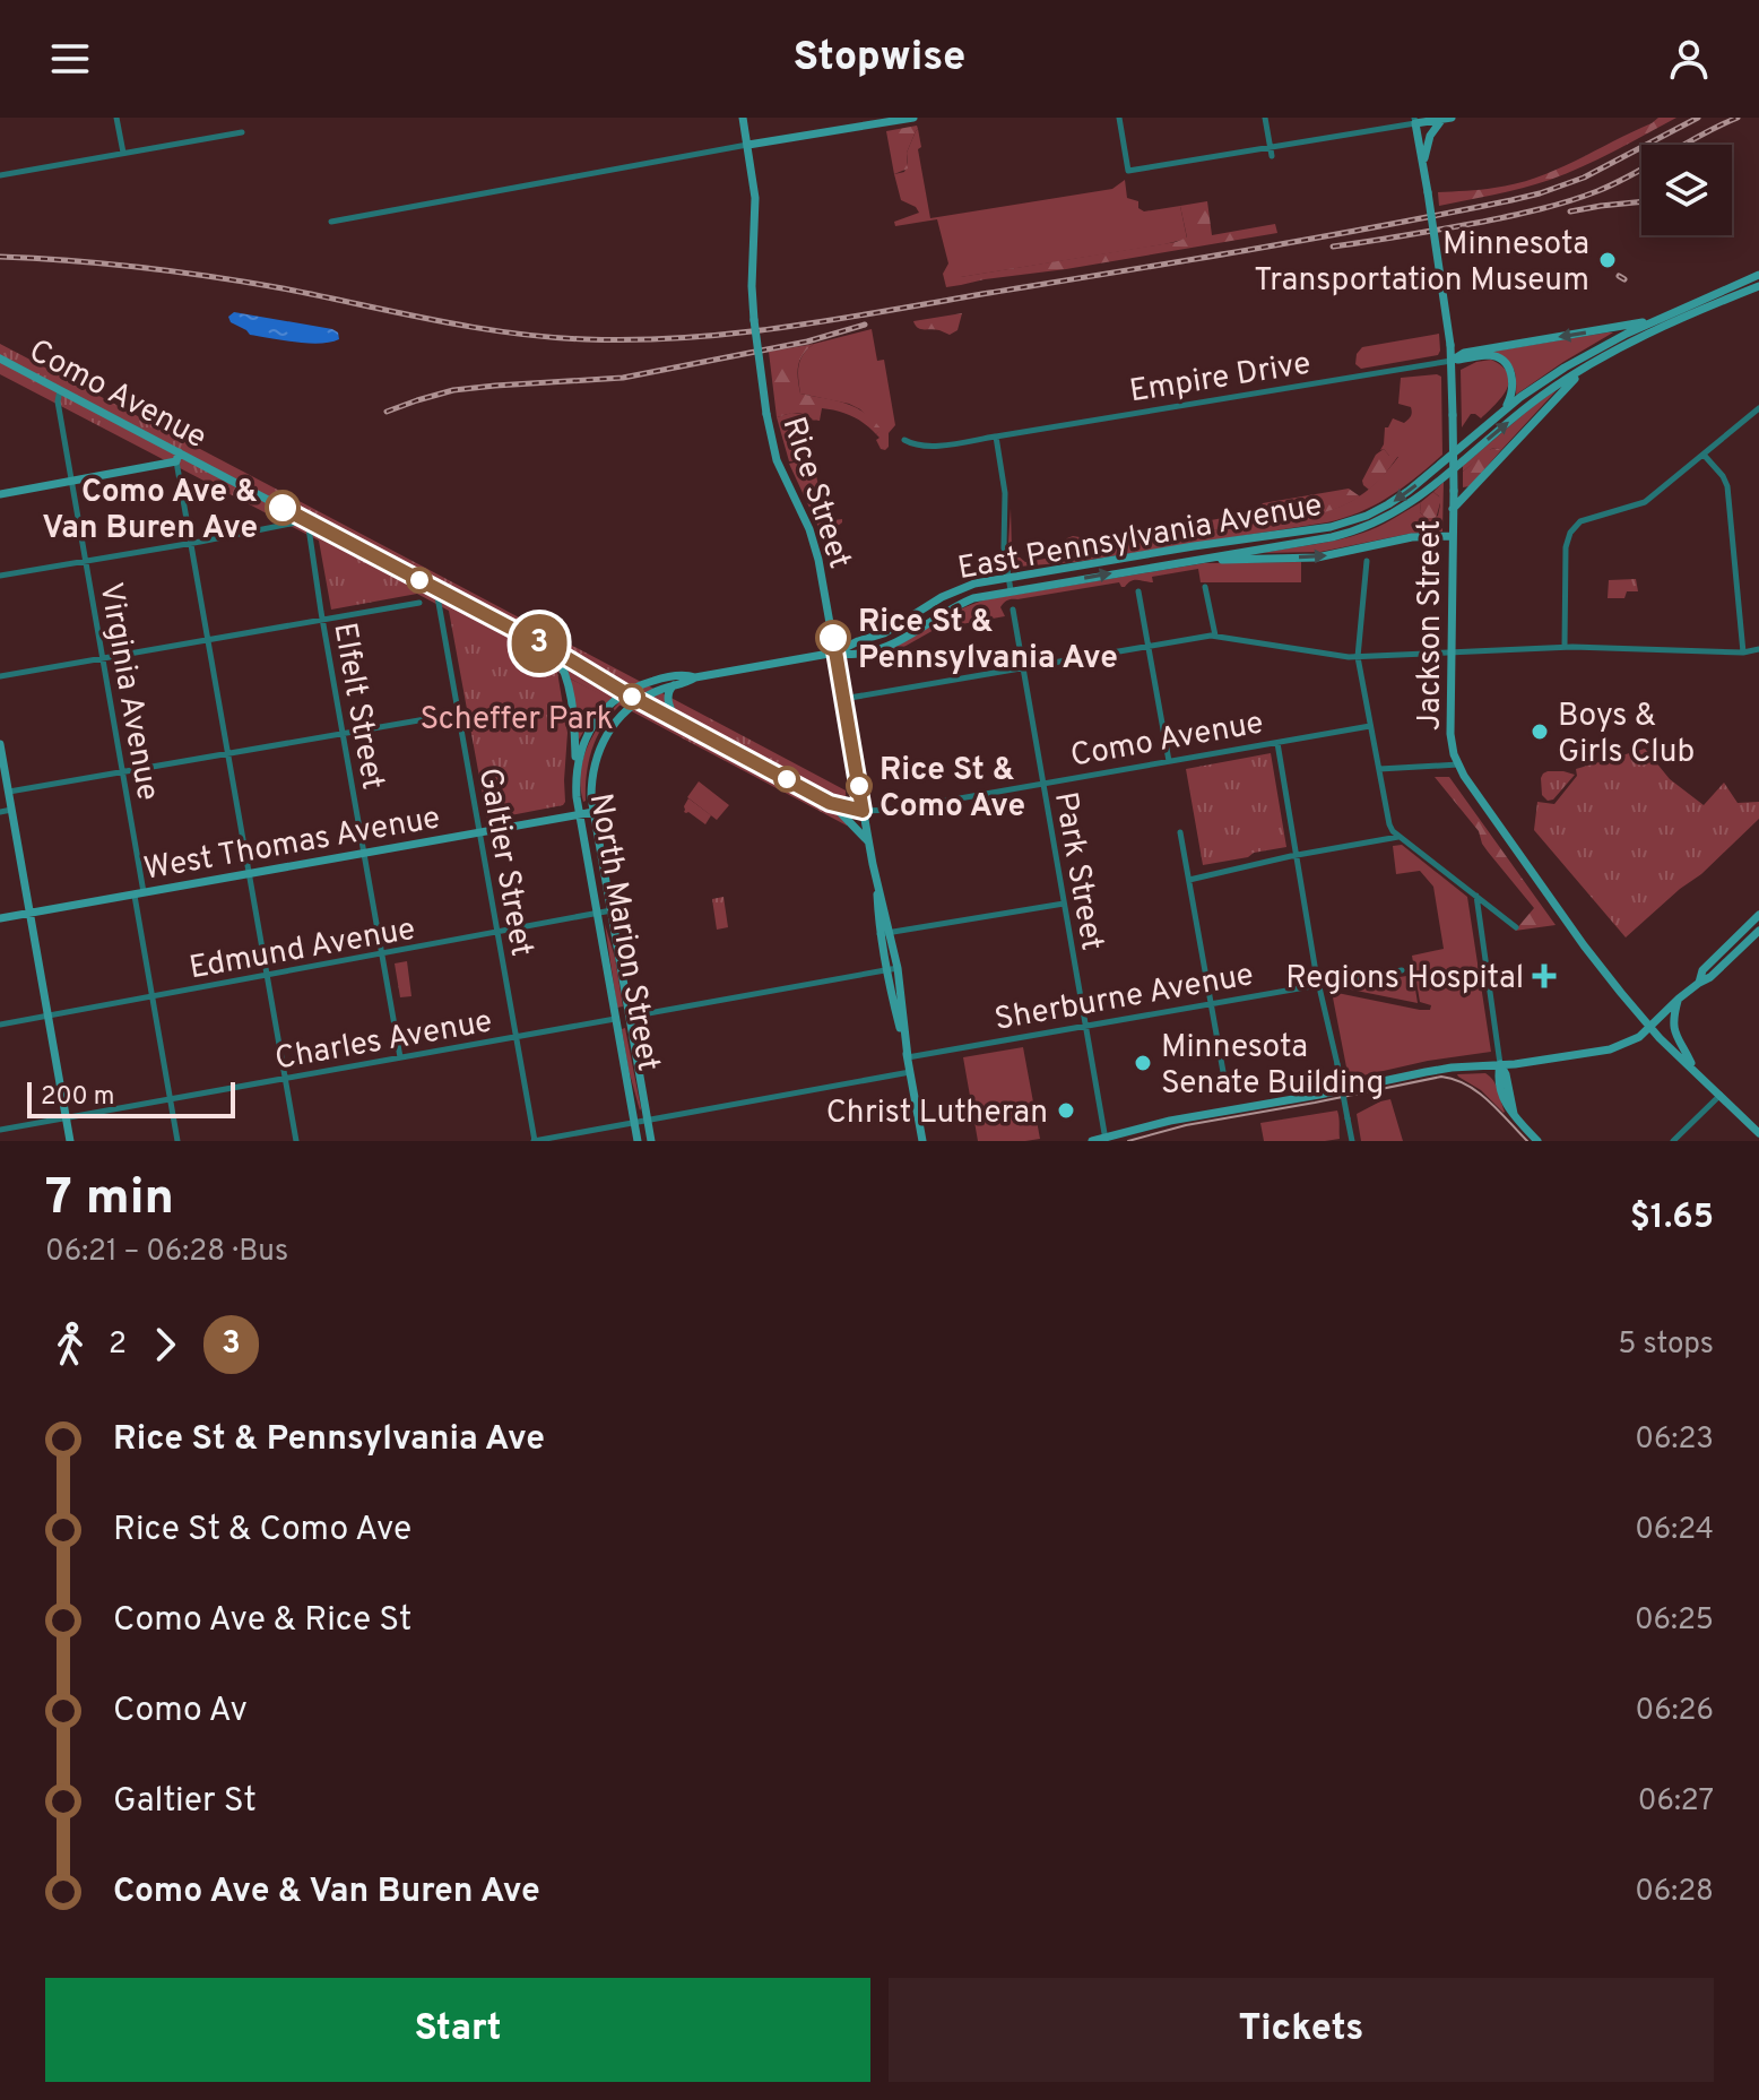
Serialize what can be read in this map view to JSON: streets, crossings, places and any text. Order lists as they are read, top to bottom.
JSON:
{
  "streets": {
    "main road": [
      "Como Avenue",
      "Rice Street",
      "East Pennsylvania Avenue",
      "Jackson Street",
      "West Thomas Avenue",
      "North Marion Street"
    ],
    "street": [
      "Empire Drive",
      "Virginia Avenue",
      "Elfelt Street",
      "Galtier Street",
      "Park Street",
      "Edmund Avenue",
      "Sherburne Avenue",
      "Charles Avenue"
    ]
  },
  "crossings": [
    ["Empire Drive", "Jackson Street"],
    ["Como Avenue", "Rice Street"],
    ["Como Avenue", "Virginia Avenue"],
    ["Como Avenue", "Elfelt Street"],
    ["Como Avenue", "Galtier Street"],
    ["Como Avenue", "Park Street"],
    ["Como Avenue", "North Marion Street"],
    ["Rice Street", "East Pennsylvania Avenue"],
    ["Rice Street", "Sherburne Avenue"],
    ["Virginia Avenue", "West Thomas Avenue"],
    ["Virginia Avenue", "Edmund Avenue"],
    ["Virginia Avenue", "Charles Avenue"],
    ["Elfelt Street", "West Thomas Avenue"],
    ["Elfelt Street", "Edmund Avenue"],
    ["Elfelt Street", "Charles Avenue"],
    ["West Thomas Avenue", "Galtier Street"],
    ["West Thomas Avenue", "North Marion Street"],
    ["Galtier Street", "Edmund Avenue"],
    ["Galtier Street", "Charles Avenue"],
    ["Park Street", "Sherburne Avenue"],
    ["North Marion Street", "Edmund Avenue"],
    ["North Marion Street", "Charles Avenue"]
  ],
  "parks": ["Scheffer Park"],
  "places": {
    "other": [
      "Minnesota Transportation Museum",
      "Como Ave & Van Buren Ave",
      "Rice St & Pennsylvania Ave",
      "Boys & Girls Club",
      "Rice St & Como Ave",
      "Minnesota Senate Building",
      "Christ Lutheran"
    ],
    "health": ["Regions Hospital"]
  },
  "lines": ["bus line 3"],
  "scale_bar": "200 m",
  "page": {
    "header": "Stopwise",
    "on_map": "3",
    "scale": "200 m",
    "heading": ["7 min", "06:21 – 06:28 · Bus", "$1.65"],
    "legs": ["2", "3", "5 stops"],
    "list": [
      {
        "name": "Rice St & Pennsylvania Ave",
        "value": "06:23"
      },
      {
        "name": "Rice St & Como Ave",
        "value": "06:24"
      },
      {
        "name": "Como Ave & Rice St",
        "value": "06:25"
      },
      {
        "name": "Como Av",
        "value": "06:26"
      },
      {
        "name": "Galtier St",
        "value": "06:27"
      },
      {
        "name": "Como Ave & Van Buren Ave",
        "value": "06:28"
      }
    ],
    "buttons": ["Start", "Tickets"]
  }
}
